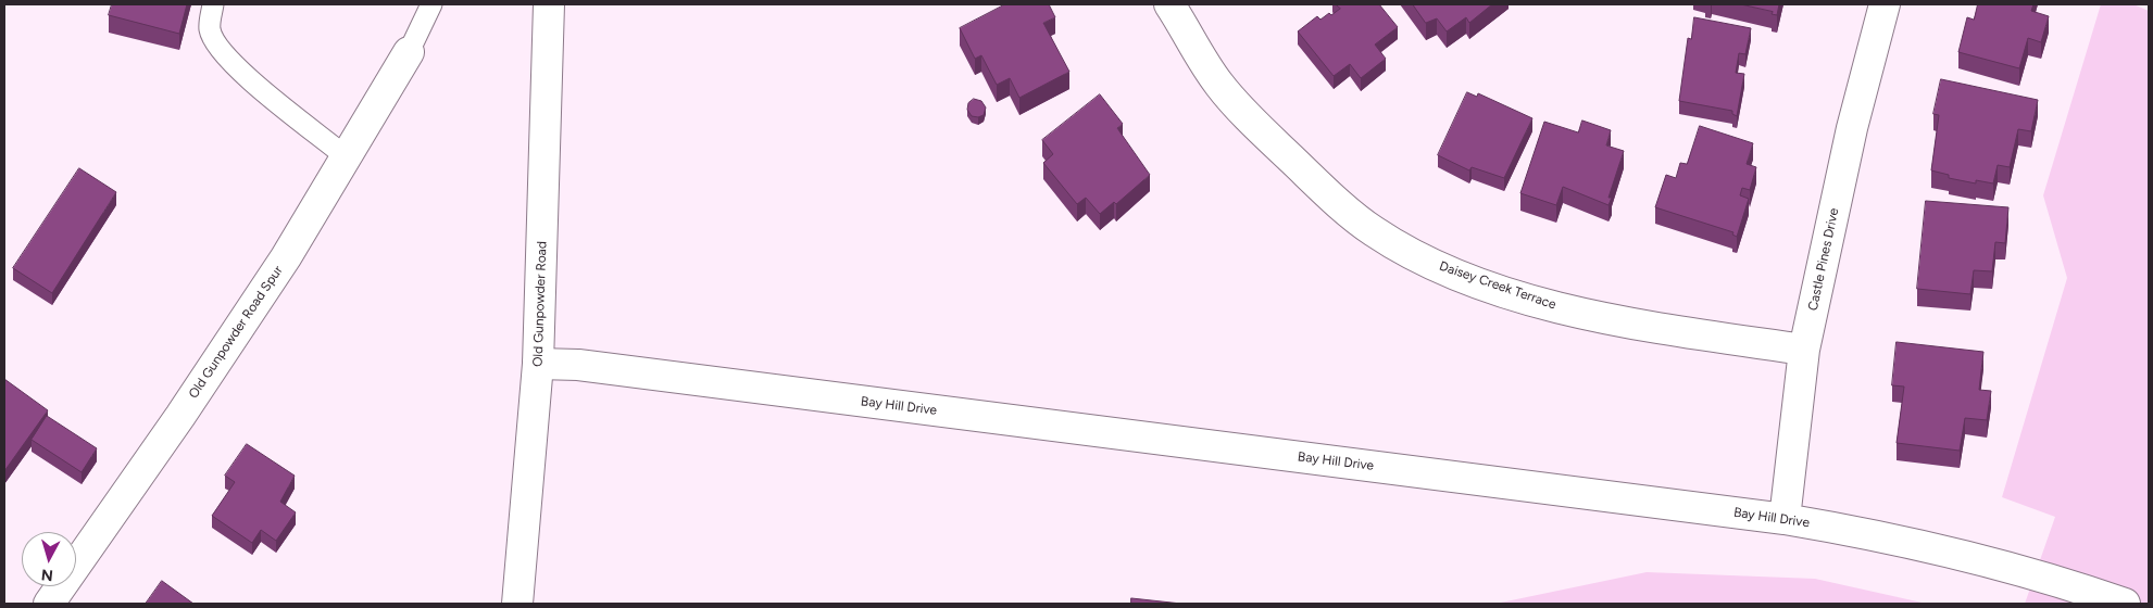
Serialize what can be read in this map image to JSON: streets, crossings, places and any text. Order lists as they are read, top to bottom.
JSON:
{
  "streets": {
    "street": [
      "Castle Pines Drive",
      "Daisey Creek Terrace",
      "Old Gunpowder Road",
      "Old Gunpowder Road Spur",
      "Bay Hill Drive"
    ]
  },
  "crossings": [
    ["Castle Pines Drive", "Daisey Creek Terrace"],
    ["Castle Pines Drive", "Bay Hill Drive"],
    ["Old Gunpowder Road", "Bay Hill Drive"]
  ],
  "north": "bottom"
}
